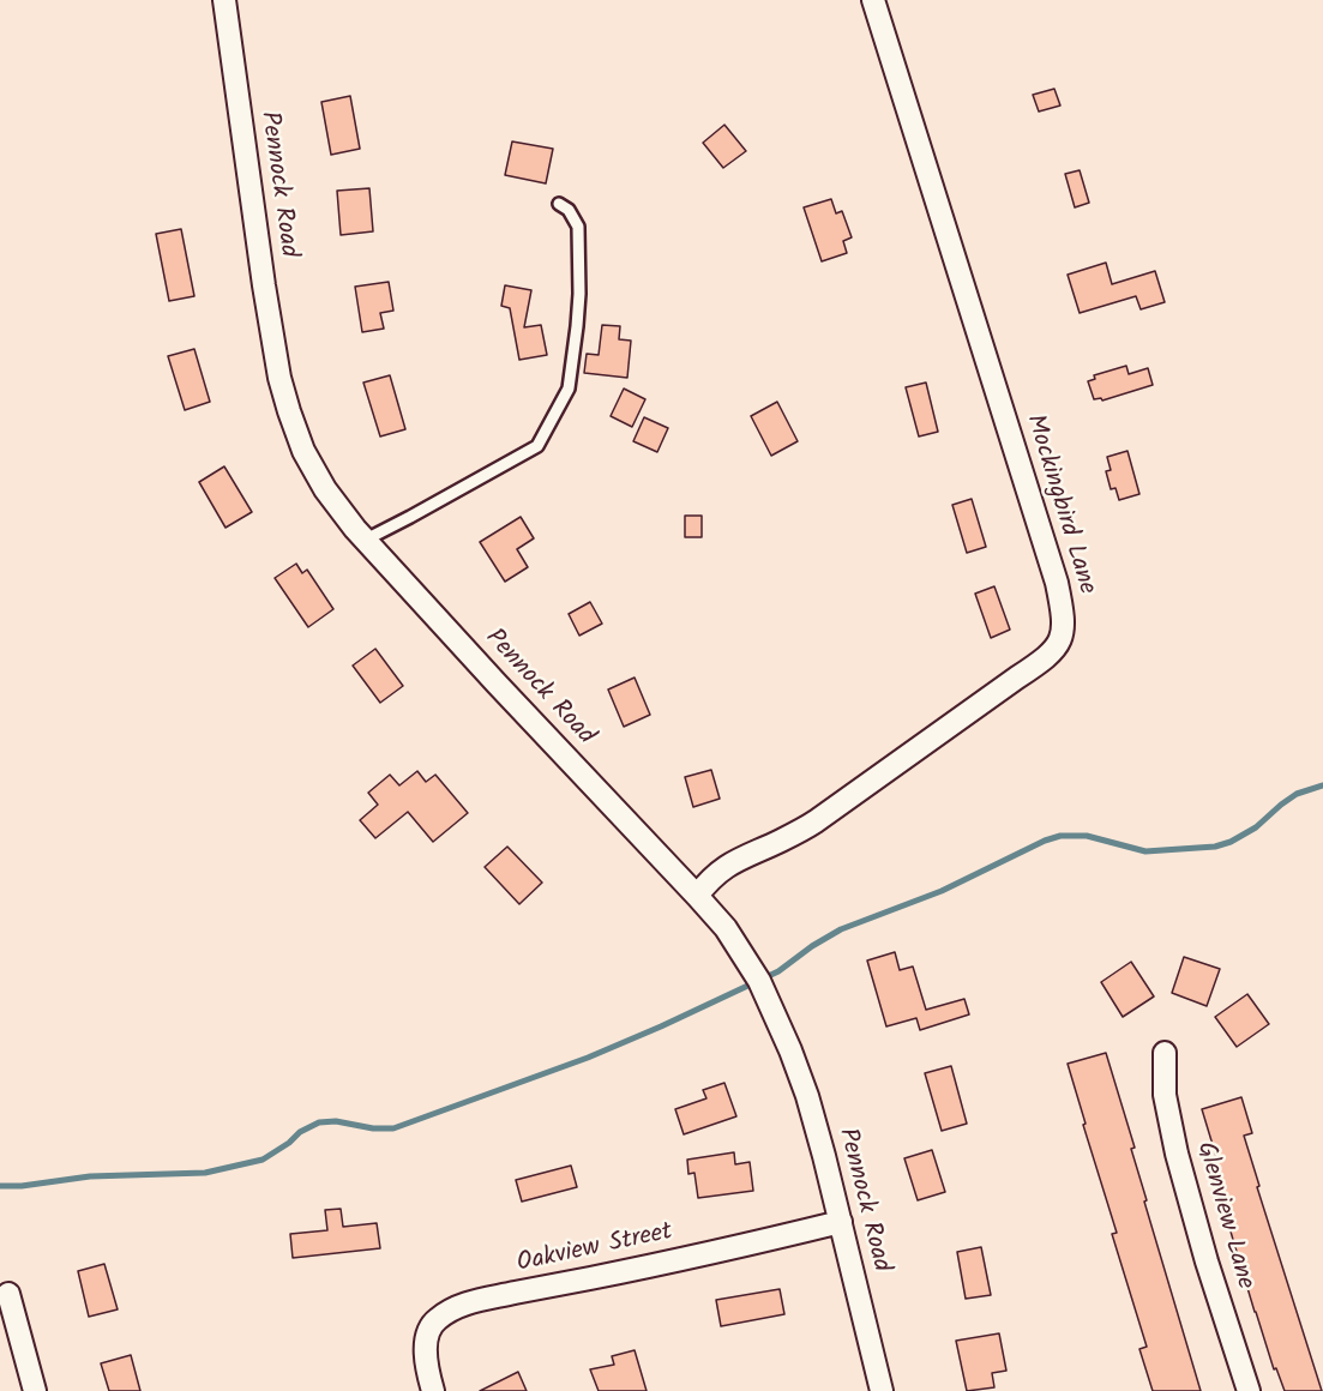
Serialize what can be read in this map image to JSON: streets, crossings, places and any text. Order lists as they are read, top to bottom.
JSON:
{
  "streets": {
    "street": [
      "Pennock Road",
      "Mockingbird Lane",
      "Glenview Lane",
      "Oakview Street"
    ]
  },
  "crossings": [
    ["Pennock Road", "Mockingbird Lane"],
    ["Pennock Road", "Oakview Street"]
  ]
}
